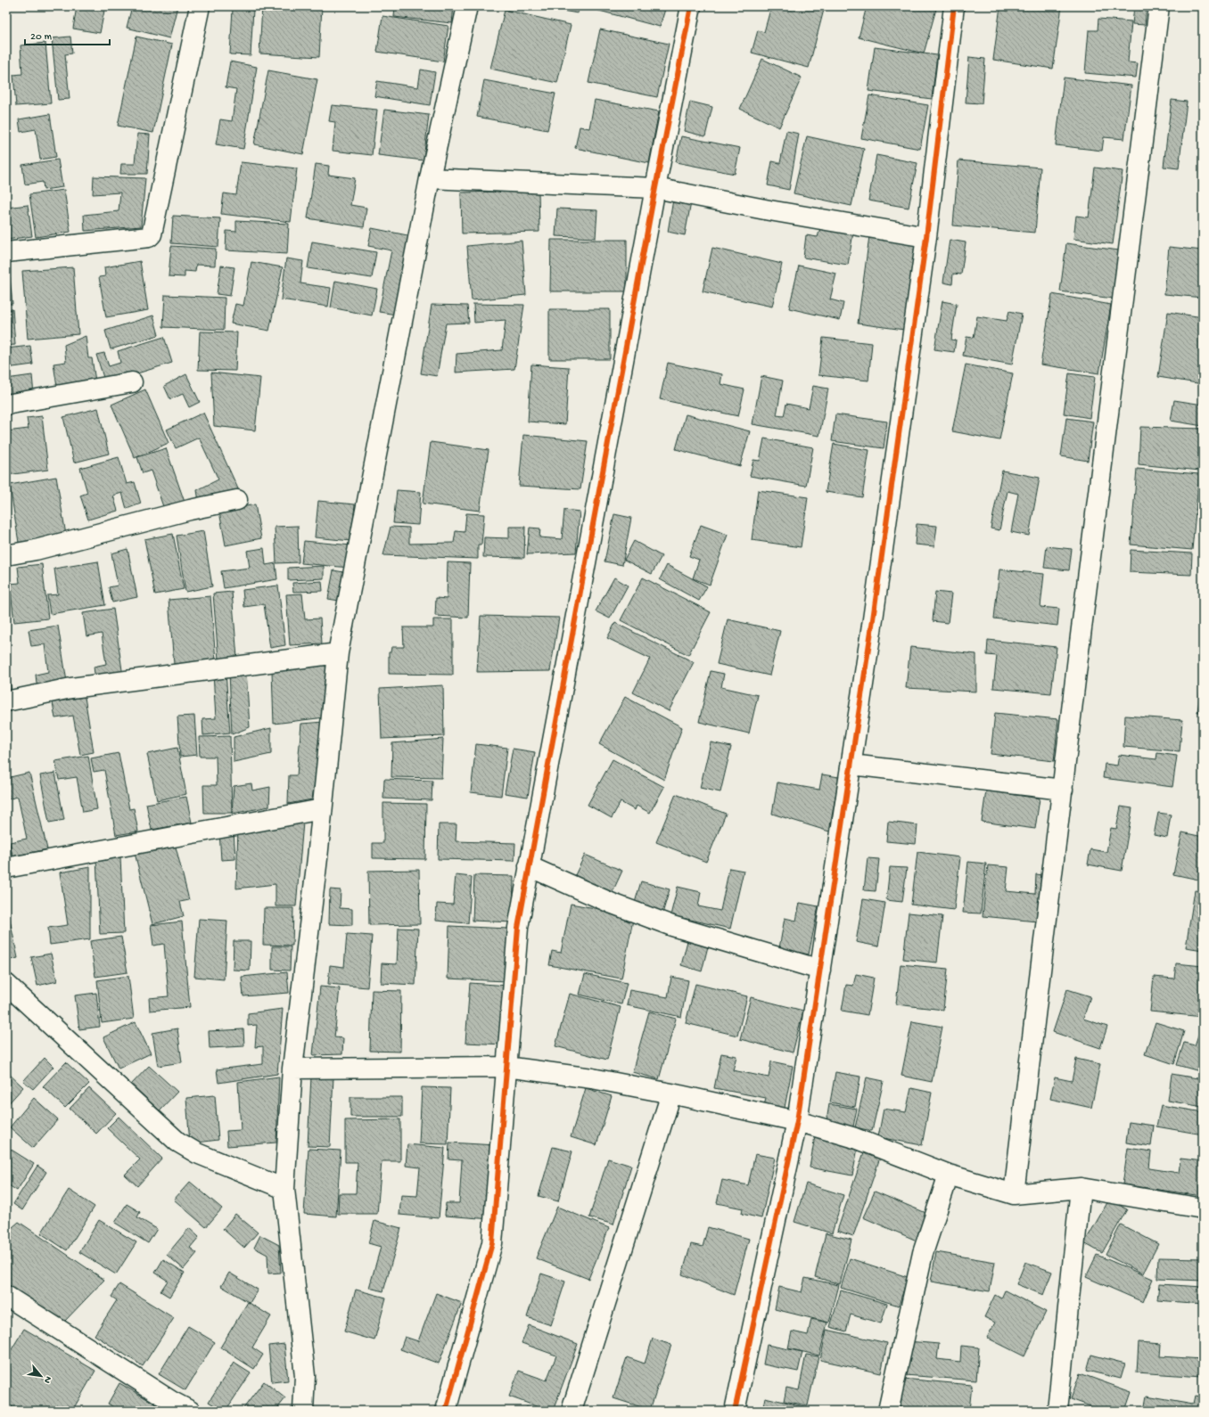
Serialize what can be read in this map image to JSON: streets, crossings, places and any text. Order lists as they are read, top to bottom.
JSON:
{
  "scale_bar": "20 m",
  "north": "bottom right"
}
